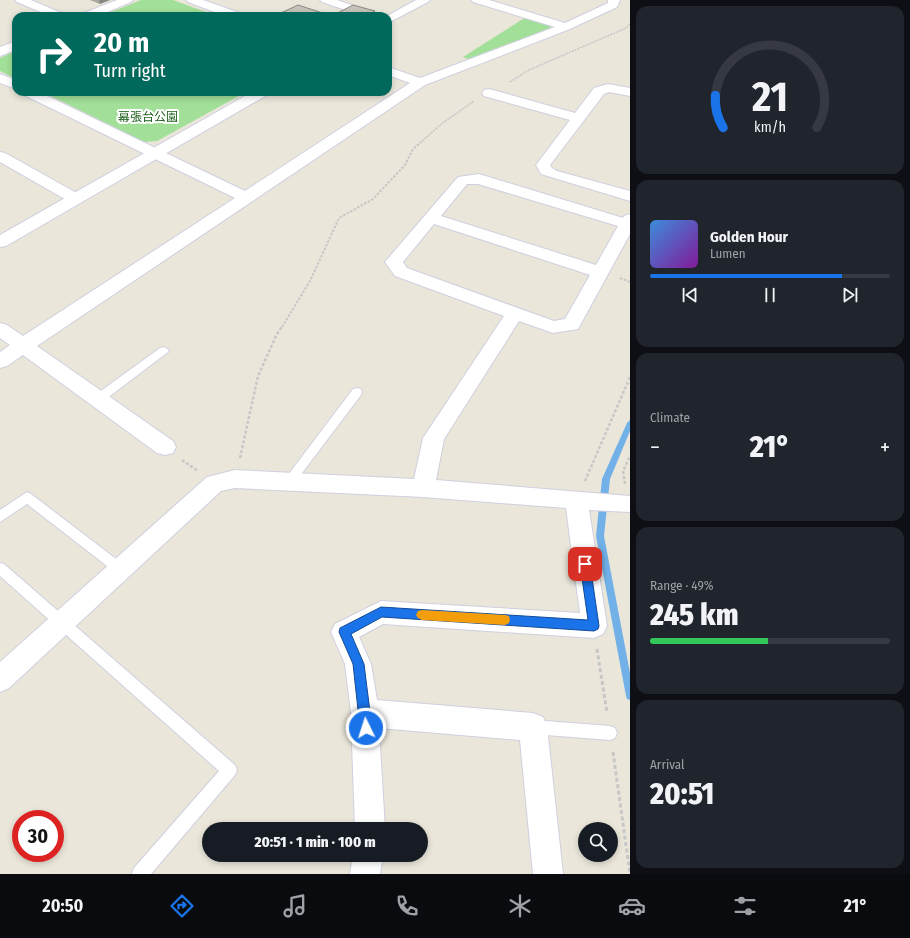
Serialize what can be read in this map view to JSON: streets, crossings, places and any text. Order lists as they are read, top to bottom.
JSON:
{
  "parks": ["幕張台公園"],
  "page": {
    "turn": ["20 m", "Turn right"],
    "song": ["Golden Hour", "Lumen"],
    "tile": [
      "Climate",
      ["Range · 49%", "245 km"],
      ["Arrival", "20:51"]
    ],
    "heat": ["−", "21°", "+"],
    "limit": "30",
    "trip": "20:51 · 1 min · 100 m",
    "tabs": ["20:50", "21°"],
    "gauge": ["21", "km/h"]
  }
}
